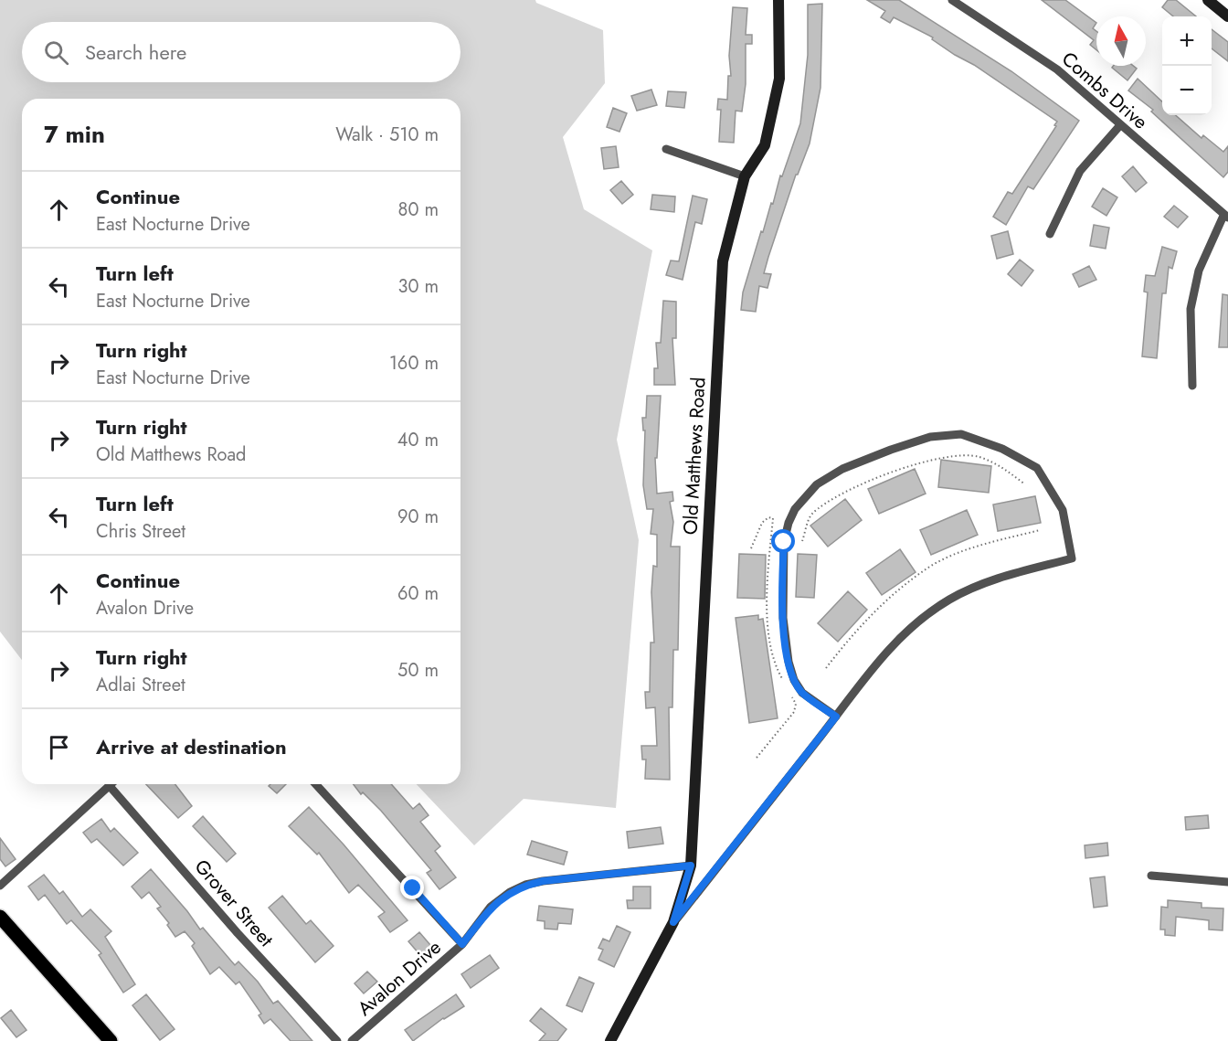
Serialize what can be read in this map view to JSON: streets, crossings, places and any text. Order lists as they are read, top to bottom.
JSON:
{
  "streets": {
    "street": [
      "Combs Drive",
      "Old Matthews Road",
      "Grover Street",
      "Avalon Drive"
    ]
  },
  "crossings": [
    ["Old Matthews Road", "Avalon Drive"]
  ],
  "north": "top",
  "page": {
    "map_buttons": ["+", "−"],
    "search": "Search here",
    "heading": ["7 min", "Walk · 510 m"],
    "list": [
      ["Continue", "East Nocturne Drive", "80 m"],
      ["Turn left", "East Nocturne Drive", "30 m"],
      ["Turn right", "East Nocturne Drive", "160 m"],
      ["Turn right", "Old Matthews Road", "40 m"],
      ["Turn left", "Chris Street", "90 m"],
      ["Continue", "Avalon Drive", "60 m"],
      ["Turn right", "Adlai Street", "50 m"],
      "Arrive at destination"
    ]
  }
}
